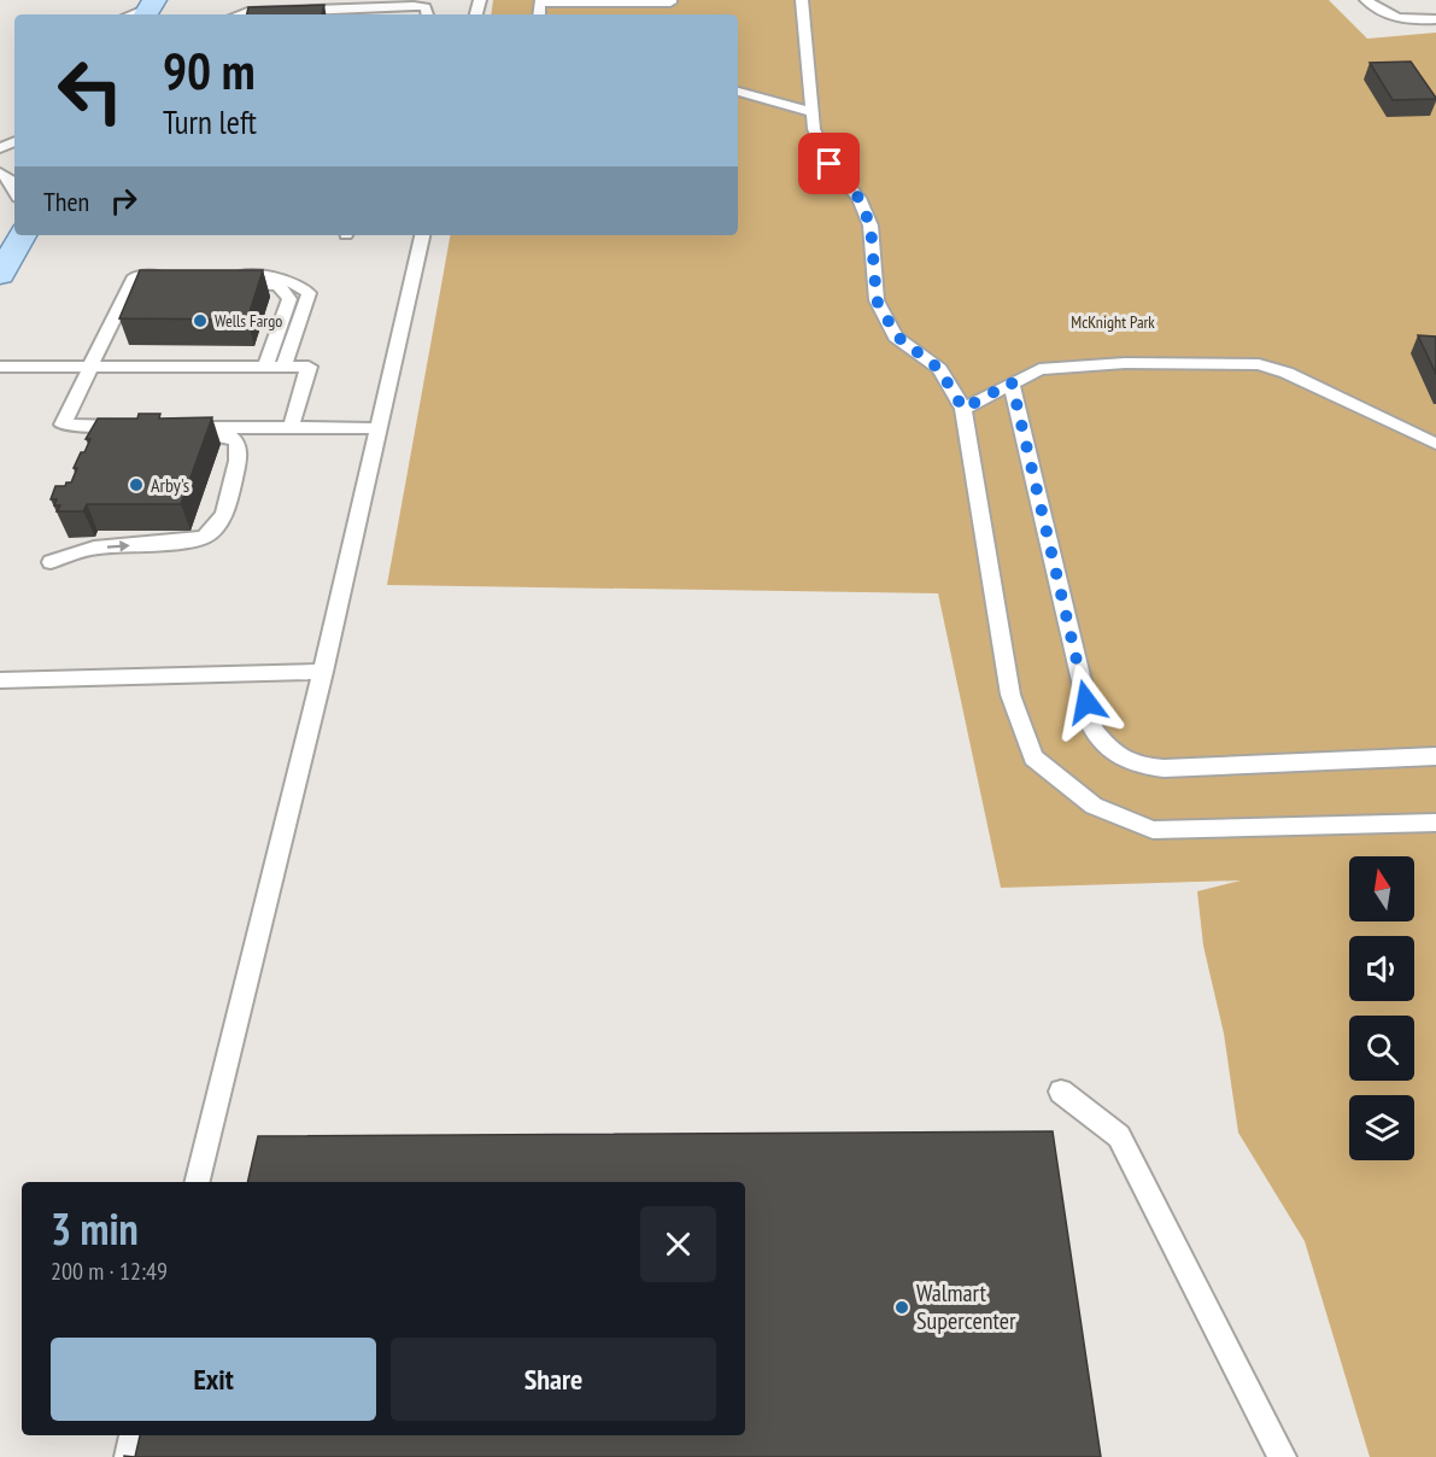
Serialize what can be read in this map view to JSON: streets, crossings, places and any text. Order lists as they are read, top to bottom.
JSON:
{
  "parks": ["McKnight Park"],
  "places": ["Wells Fargo", "Arby's", "Walmart Supercenter"],
  "north": "top",
  "page": {
    "turn": ["90 m", "Turn left"],
    "then": "Then",
    "heading": ["3 min", "200 m · 12:49"],
    "buttons": ["Exit", "Share"]
  }
}
